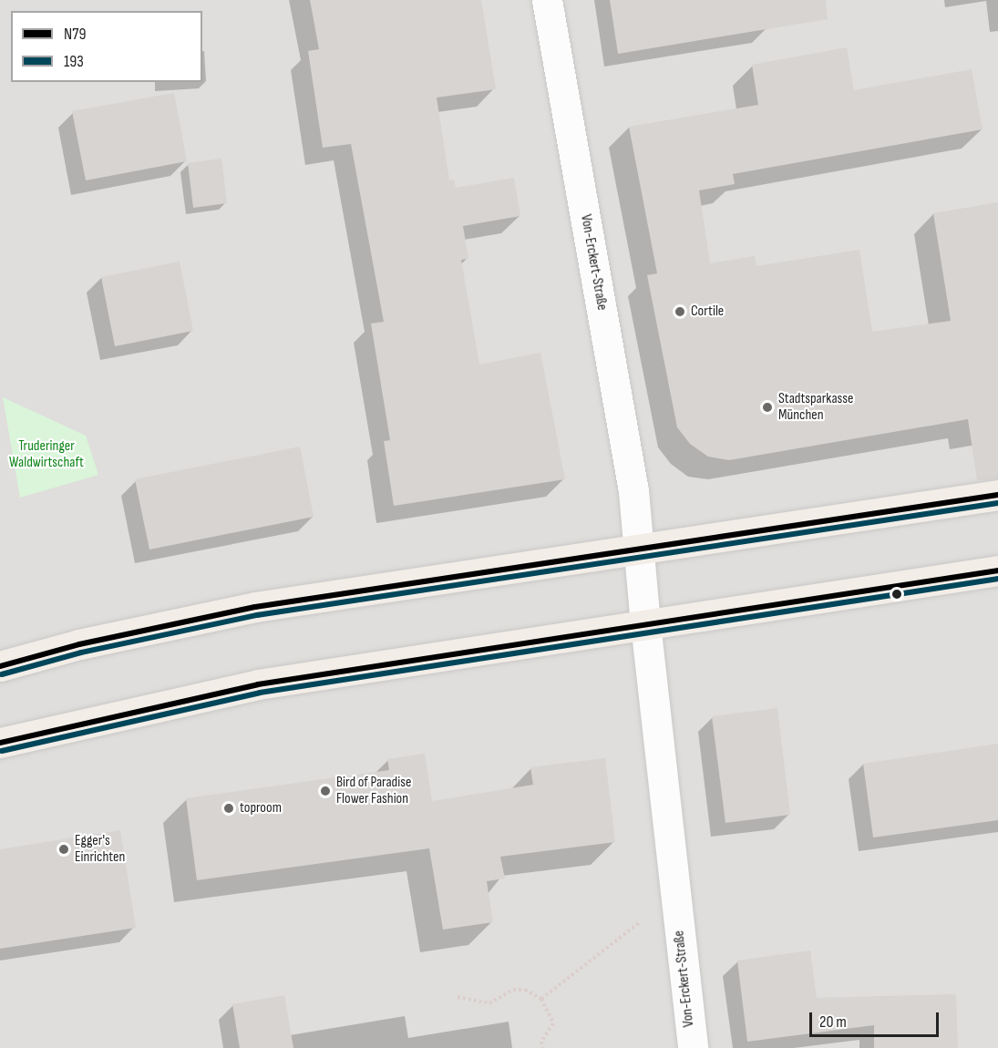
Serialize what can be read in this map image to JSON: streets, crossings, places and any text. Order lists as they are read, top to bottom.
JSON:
{
  "streets": {
    "street": ["Von-Erckert-Straße"]
  },
  "parks": ["Truderinger Waldwirtschaft"],
  "places": [
    "Cortile",
    "Stadtsparkasse München",
    "Bird of Paradise Flower Fashion",
    "toproom",
    "Egger's Einrichten"
  ],
  "lines": ["transit line N79", "transit line 193"],
  "legend": ["N79", "193"],
  "scale_bar": "20 m"
}
